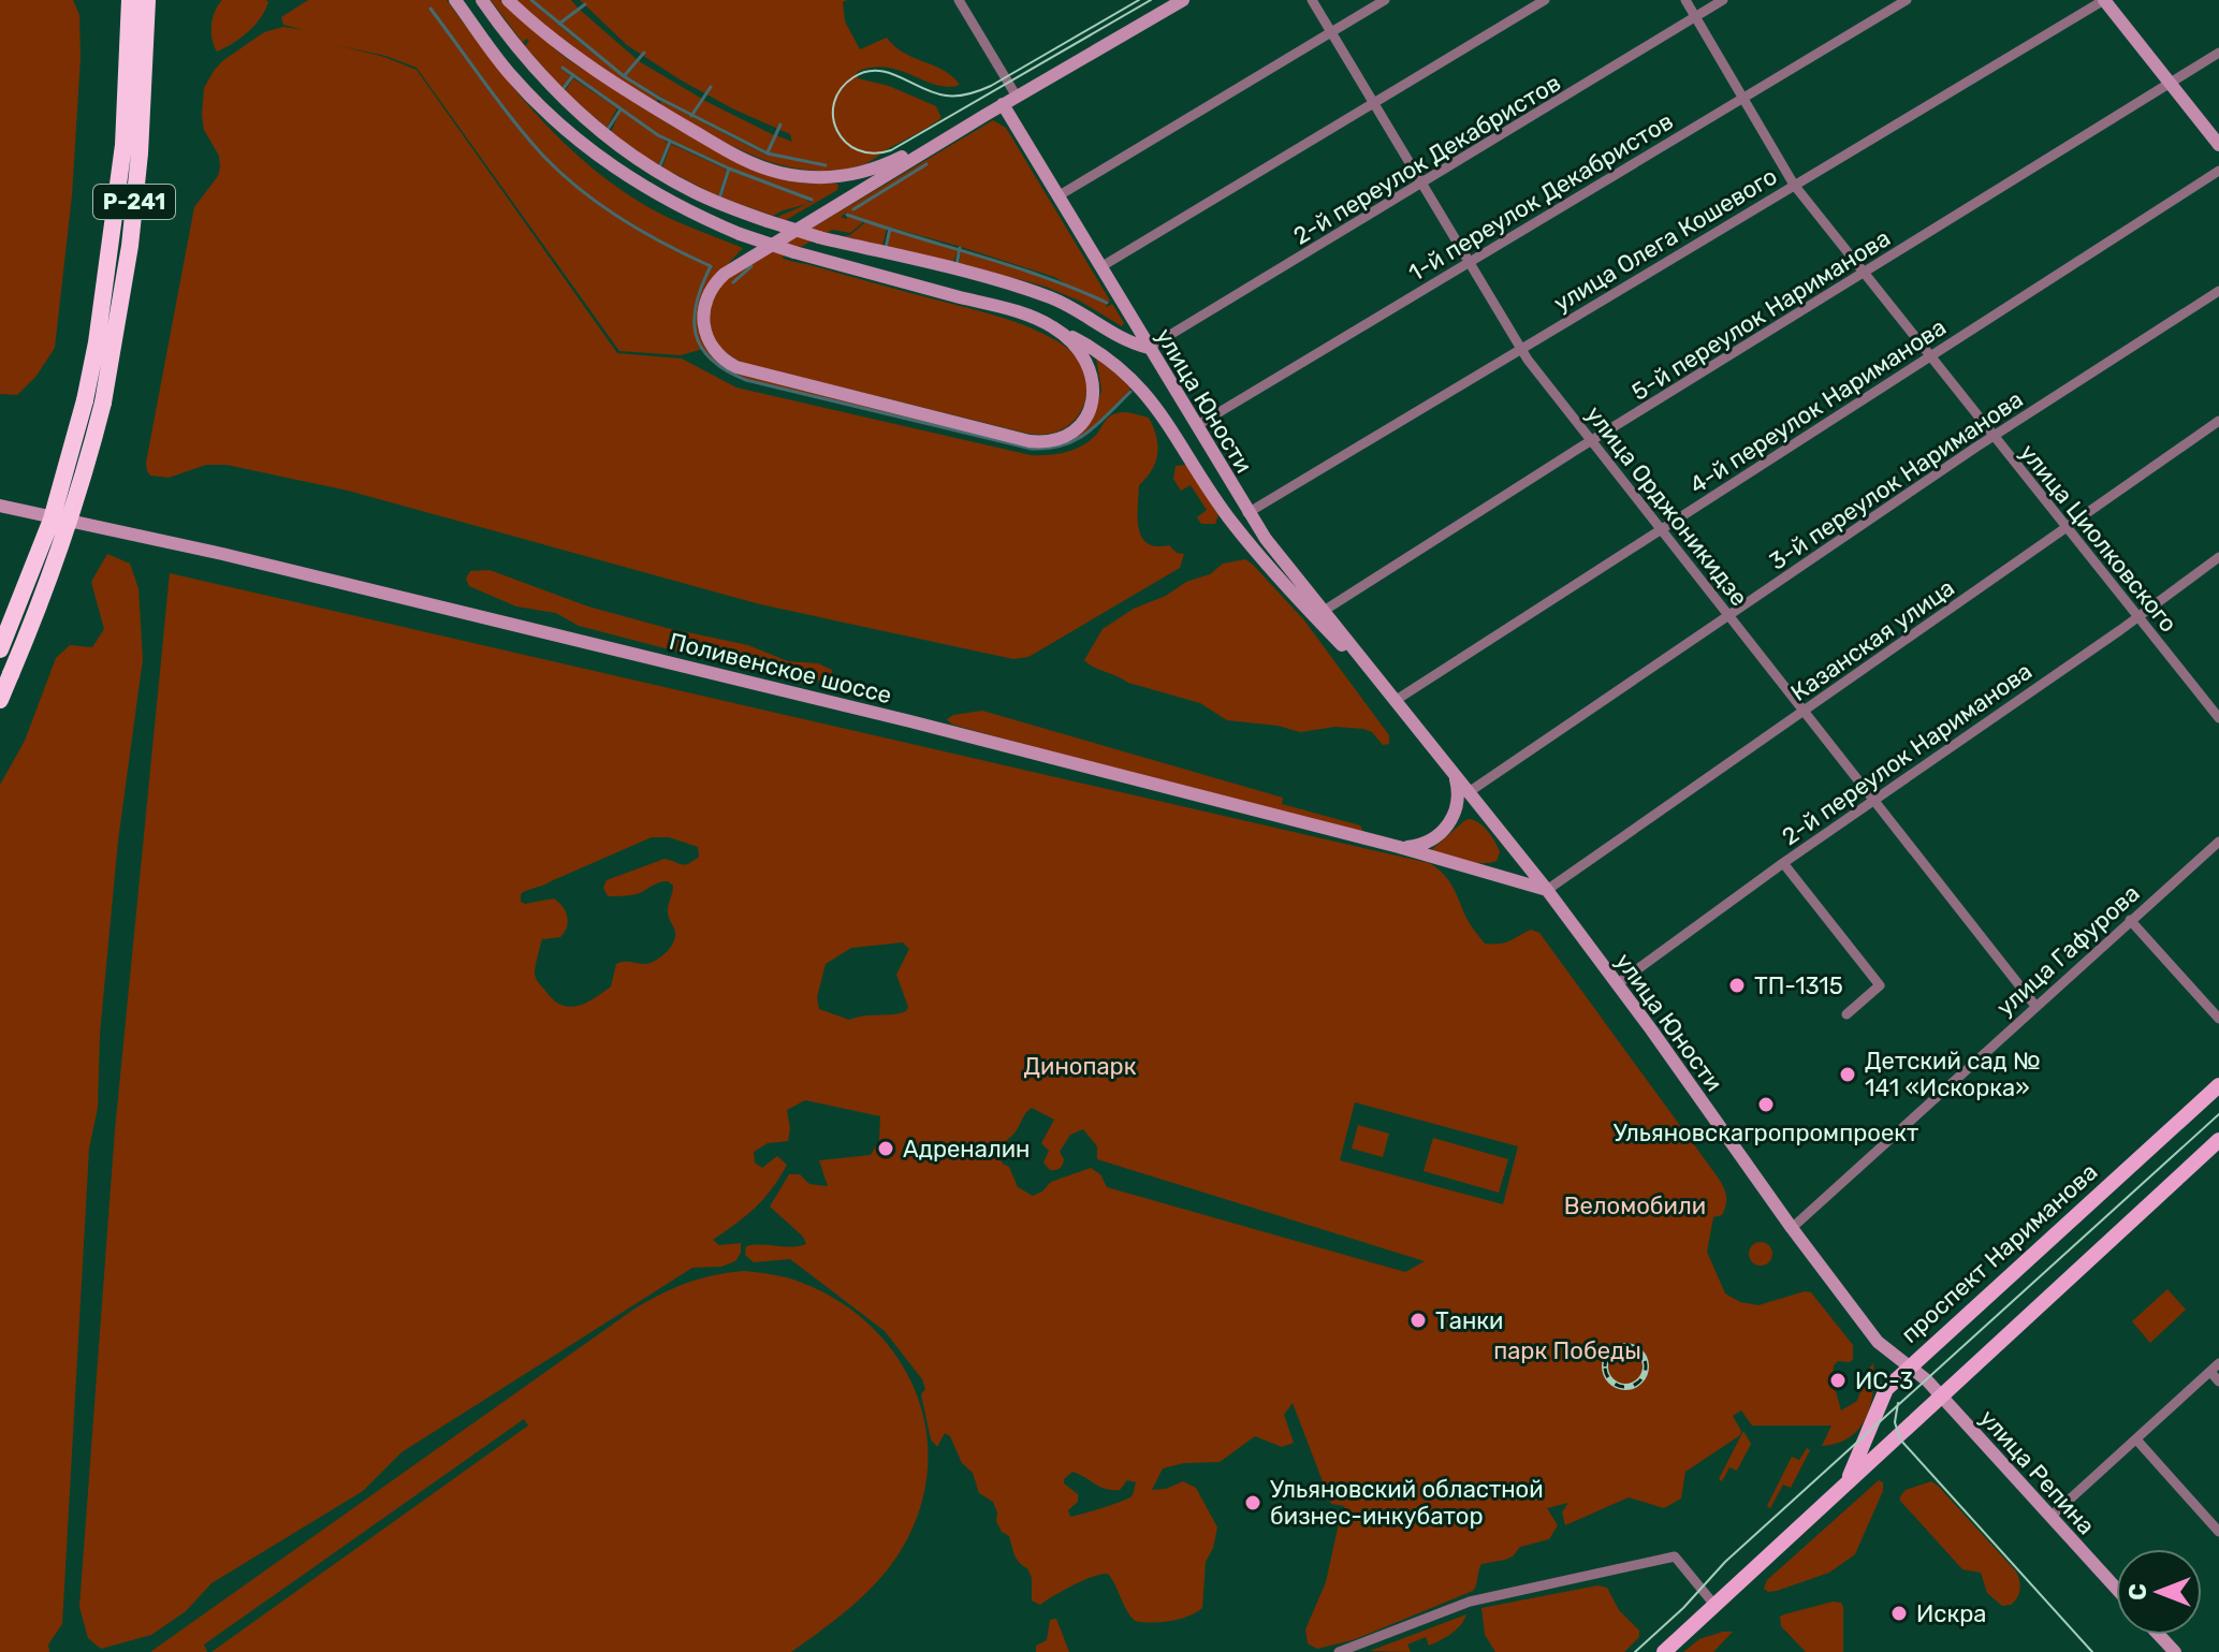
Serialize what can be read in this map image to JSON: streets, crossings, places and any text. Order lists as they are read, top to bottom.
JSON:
{
  "streets": {
    "highway": ["Р-241"],
    "main road": [
      "улица Юности",
      "Поливенское шоссе",
      "проспект Нариманова",
      "улица Репина"
    ],
    "street": [
      "2-й переулок Декабристов",
      "1-й переулок Декабристов",
      "улица Олега Кошевого",
      "5-й переулок Нариманова",
      "4-й переулок Нариманова",
      "3-й переулок Нариманова",
      "улица Орджоникидзе",
      "улица Циолковского",
      "Казанская улица",
      "2-й переулок Нариманова",
      "улица Гафурова"
    ]
  },
  "crossings": [
    ["2-й переулок Декабристов", "улица Юности"],
    ["2-й переулок Декабристов", "улица Орджоникидзе"],
    ["2-й переулок Декабристов", "улица Циолковского"],
    ["1-й переулок Декабристов", "улица Юности"],
    ["1-й переулок Декабристов", "улица Орджоникидзе"],
    ["1-й переулок Декабристов", "улица Циолковского"],
    ["улица Олега Кошевого", "улица Юности"],
    ["улица Олега Кошевого", "улица Орджоникидзе"],
    ["улица Олега Кошевого", "улица Циолковского"],
    ["5-й переулок Нариманова", "улица Юности"],
    ["5-й переулок Нариманова", "улица Орджоникидзе"],
    ["5-й переулок Нариманова", "улица Циолковского"],
    ["улица Юности", "4-й переулок Нариманова"],
    ["улица Юности", "3-й переулок Нариманова"],
    ["улица Юности", "Казанская улица"],
    ["улица Юности", "Поливенское шоссе"],
    ["улица Юности", "2-й переулок Нариманова"],
    ["улица Юности", "улица Гафурова"],
    ["улица Юности", "проспект Нариманова"],
    ["улица Юности", "улица Репина"],
    ["4-й переулок Нариманова", "улица Орджоникидзе"],
    ["4-й переулок Нариманова", "улица Циолковского"],
    ["3-й переулок Нариманова", "улица Орджоникидзе"],
    ["3-й переулок Нариманова", "улица Циолковского"],
    ["улица Орджоникидзе", "Казанская улица"],
    ["улица Орджоникидзе", "2-й переулок Нариманова"],
    ["улица Орджоникидзе", "улица Гафурова"],
    ["улица Циолковского", "Казанская улица"],
    ["улица Циолковского", "2-й переулок Нариманова"],
    ["Казанская улица", "Поливенское шоссе"],
    ["проспект Нариманова", "улица Репина"]
  ],
  "parks": ["Динопарк", "Веломобили", "парк Победы"],
  "places": [
    "ТП-1315",
    "Детский сад № 141 «Искорка»",
    "Ульяновскагропромпроект",
    "Адреналин",
    "Танки",
    "ИС-3",
    "Ульяновский областной бизнес-инкубатор",
    "Искра"
  ],
  "north": "left"
}
